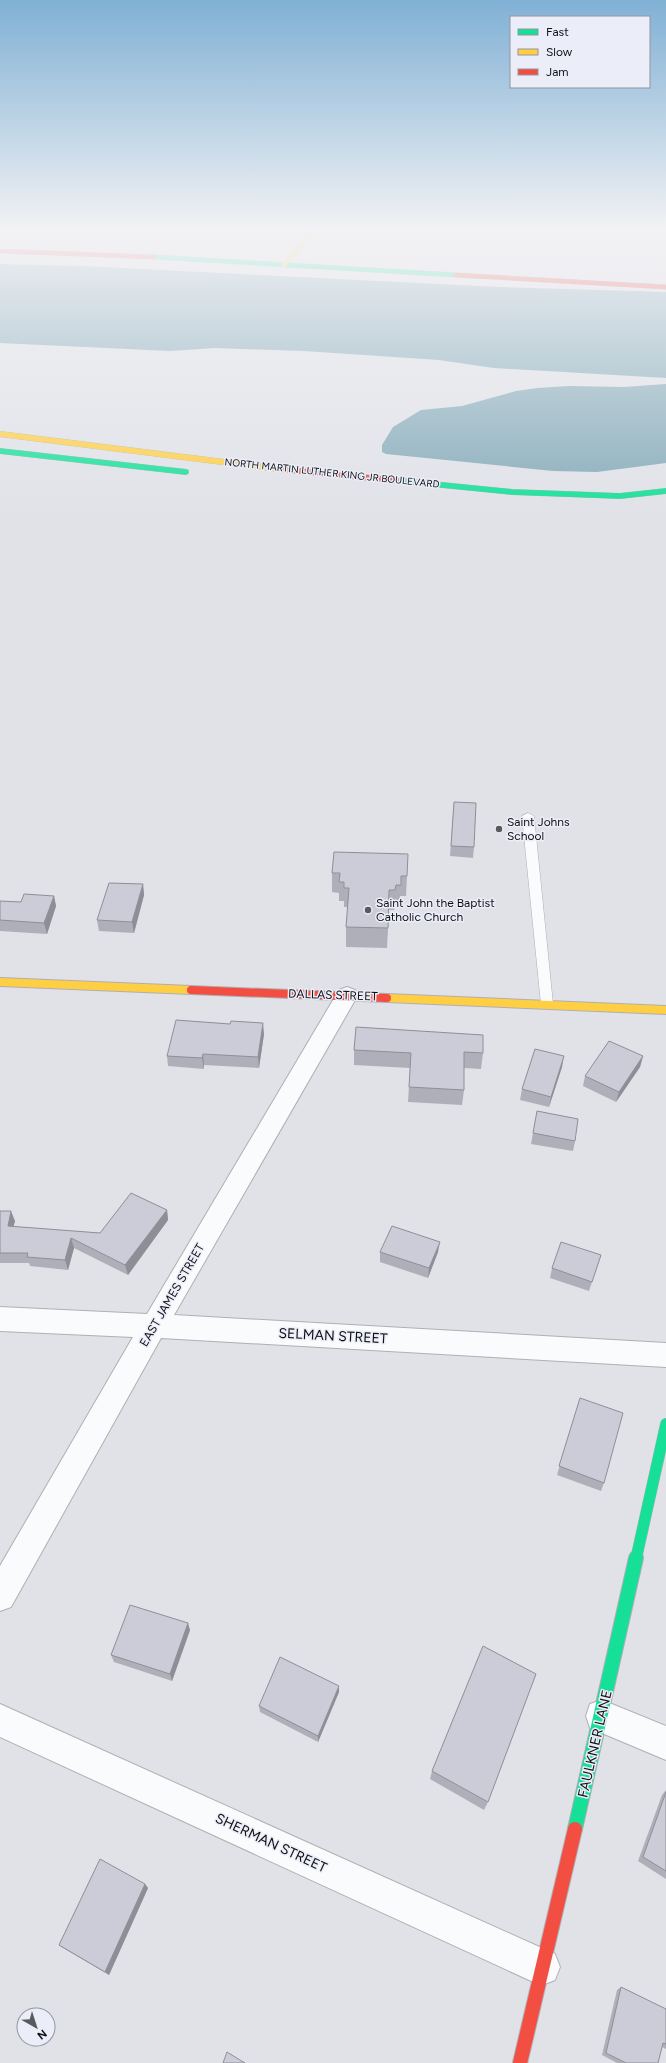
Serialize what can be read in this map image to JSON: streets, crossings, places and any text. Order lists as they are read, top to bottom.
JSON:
{
  "streets": {
    "street": [
      "NORTH MARTIN LUTHER KING JR BOULEVARD",
      "DALLAS STREET",
      "EAST JAMES STREET",
      "SELMAN STREET",
      "FAULKNER LANE",
      "SHERMAN STREET"
    ]
  },
  "crossings": [
    ["DALLAS STREET", "EAST JAMES STREET"],
    ["EAST JAMES STREET", "SELMAN STREET"],
    ["FAULKNER LANE", "SHERMAN STREET"]
  ],
  "places": ["Saint Johns School", "Saint John the Baptist Catholic Church"],
  "legend": ["Fast", "Slow", "Jam"],
  "north": "bottom right"
}
